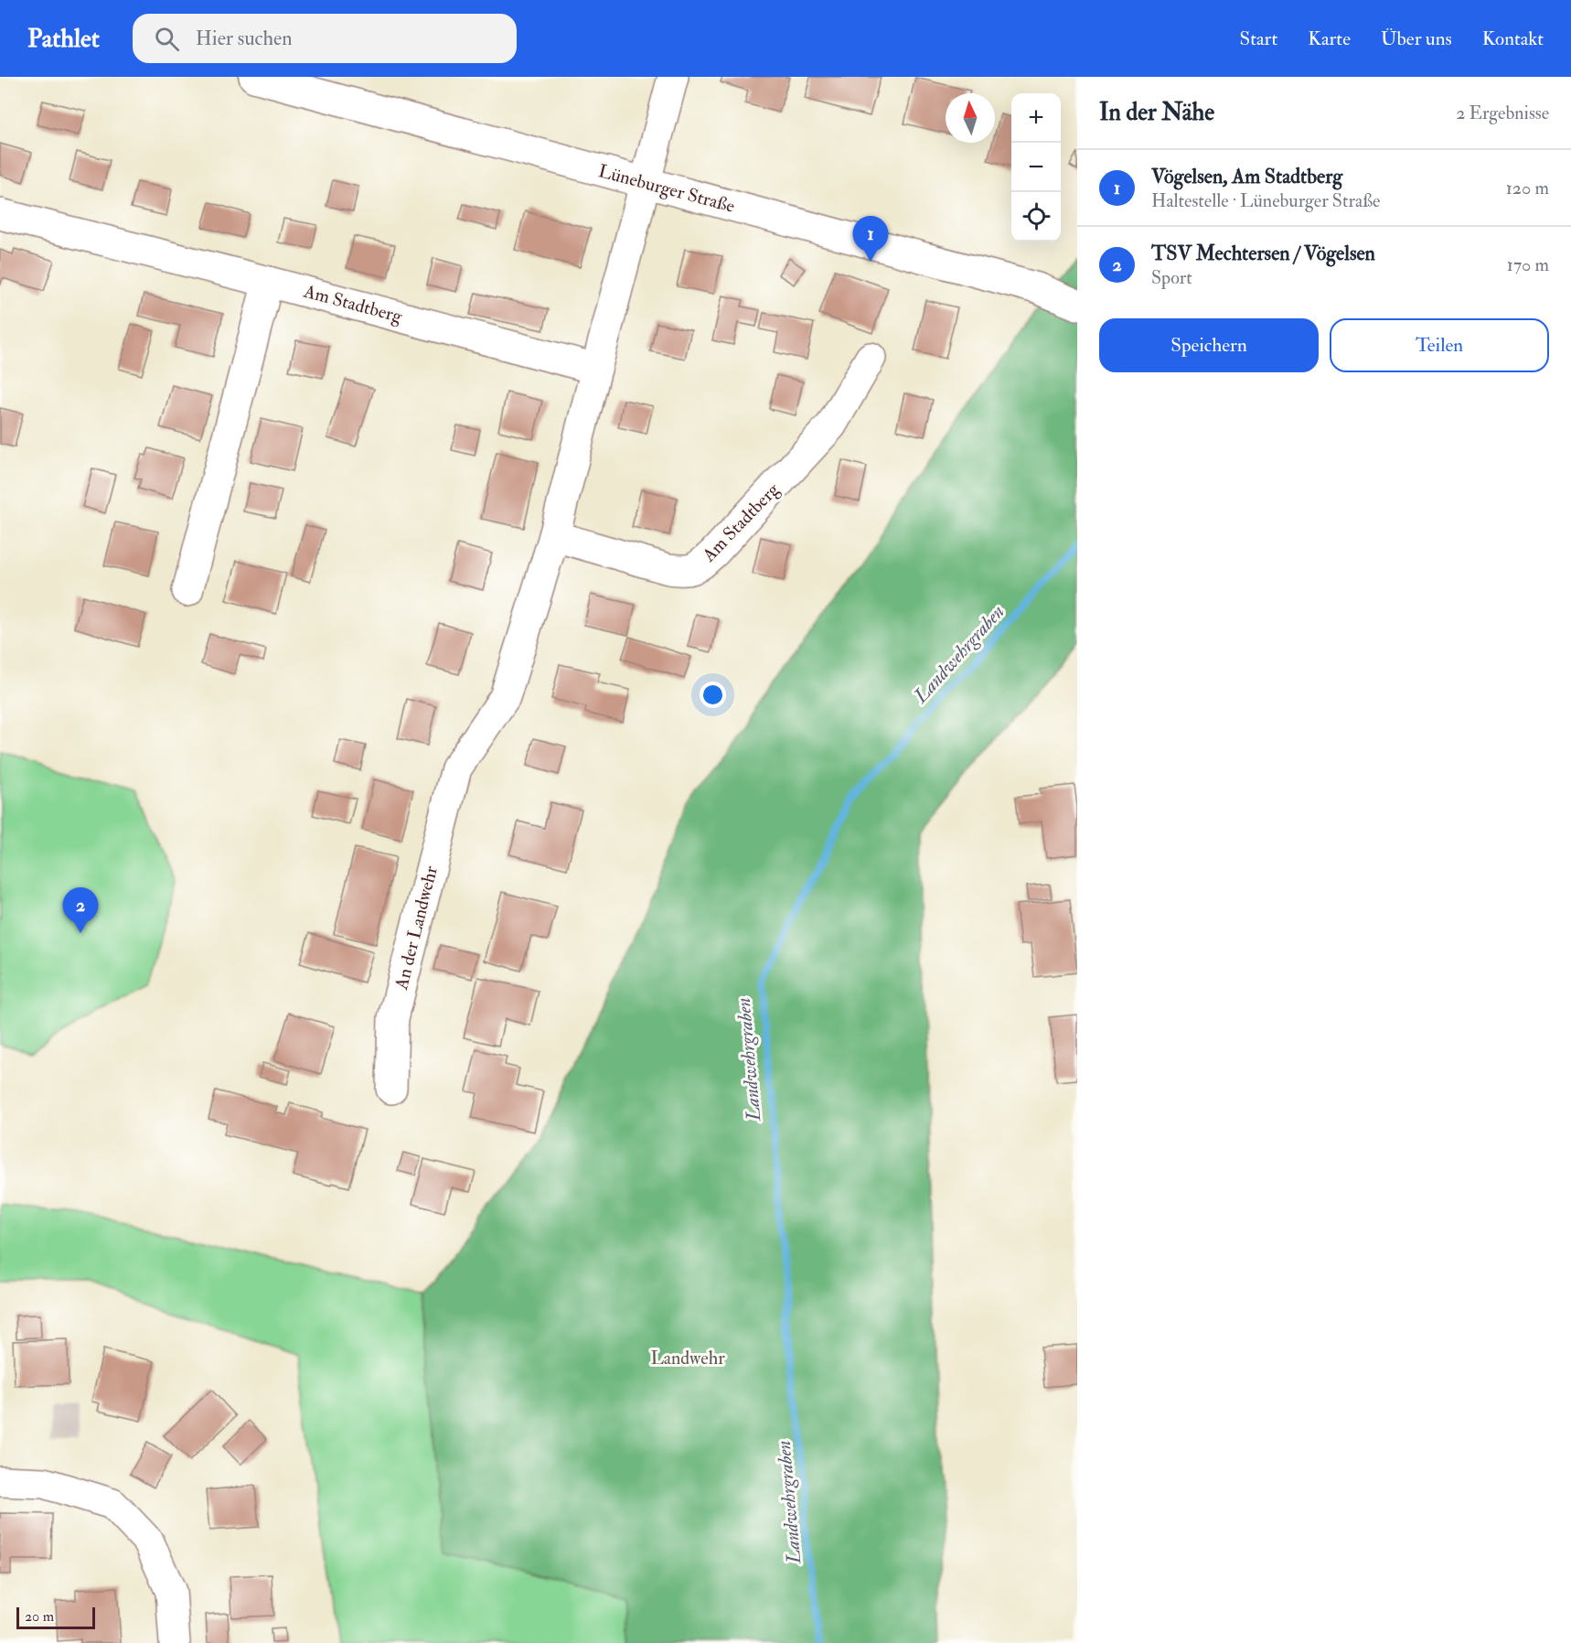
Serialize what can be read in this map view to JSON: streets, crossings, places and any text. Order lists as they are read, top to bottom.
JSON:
{
  "streets": {
    "street": ["Lüneburger Straße", "Am Stadtberg", "An der Landwehr"]
  },
  "crossings": [
    ["Am Stadtberg", "An der Landwehr"]
  ],
  "water": ["Landwehrgraben"],
  "parks": ["Landwehr"],
  "scale_bar": "20 m",
  "north": "top",
  "page": {
    "header": "Pathlet",
    "search": "Hier suchen",
    "nav": [
      "Start",
      "Karte",
      "Über uns",
      "Kontakt"
    ],
    "heading": ["In der Nähe", "2 Ergebnisse"],
    "map_buttons": ["+", "−"],
    "list": [
      {
        "mark": "1",
        "name": "Vögelsen, Am Stadtberg",
        "note": "Haltestelle · Lüneburger Straße",
        "value": "120 m"
      },
      {
        "mark": "2",
        "name": "TSV Mechtersen / Vögelsen",
        "note": "Sport",
        "value": "170 m"
      }
    ],
    "pins": ["1", "2"],
    "buttons": ["Speichern", "Teilen"],
    "scale": "20 m"
  }
}
